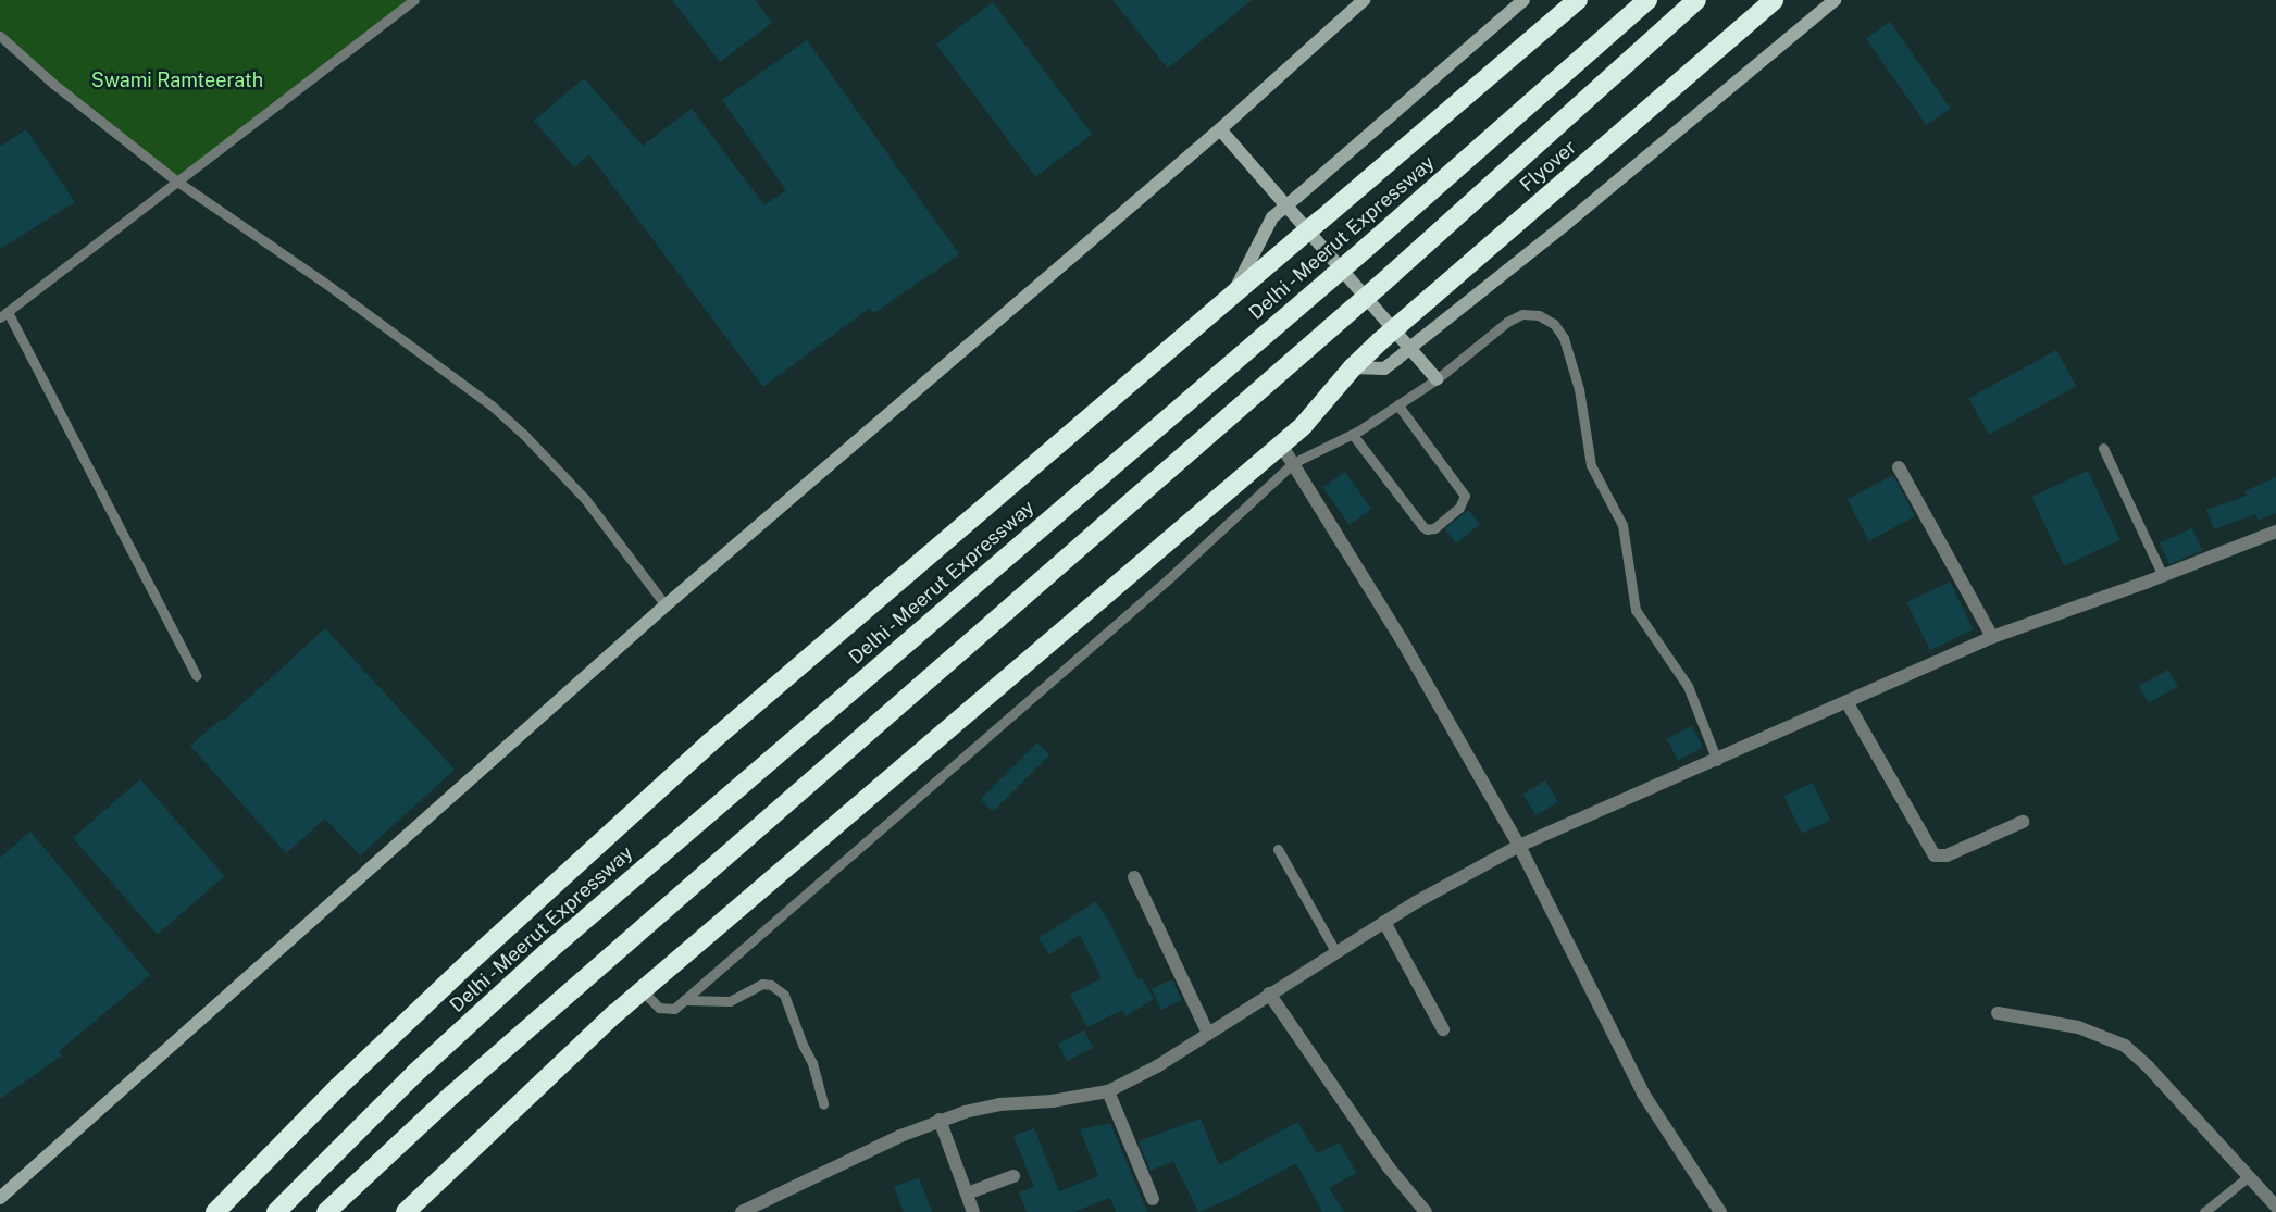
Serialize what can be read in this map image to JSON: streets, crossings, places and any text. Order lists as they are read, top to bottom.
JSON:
{
  "streets": {
    "highway": ["Flyover", "Delhi - Meerut Expressway"]
  },
  "parks": ["Swami Ramteerath"]
}
